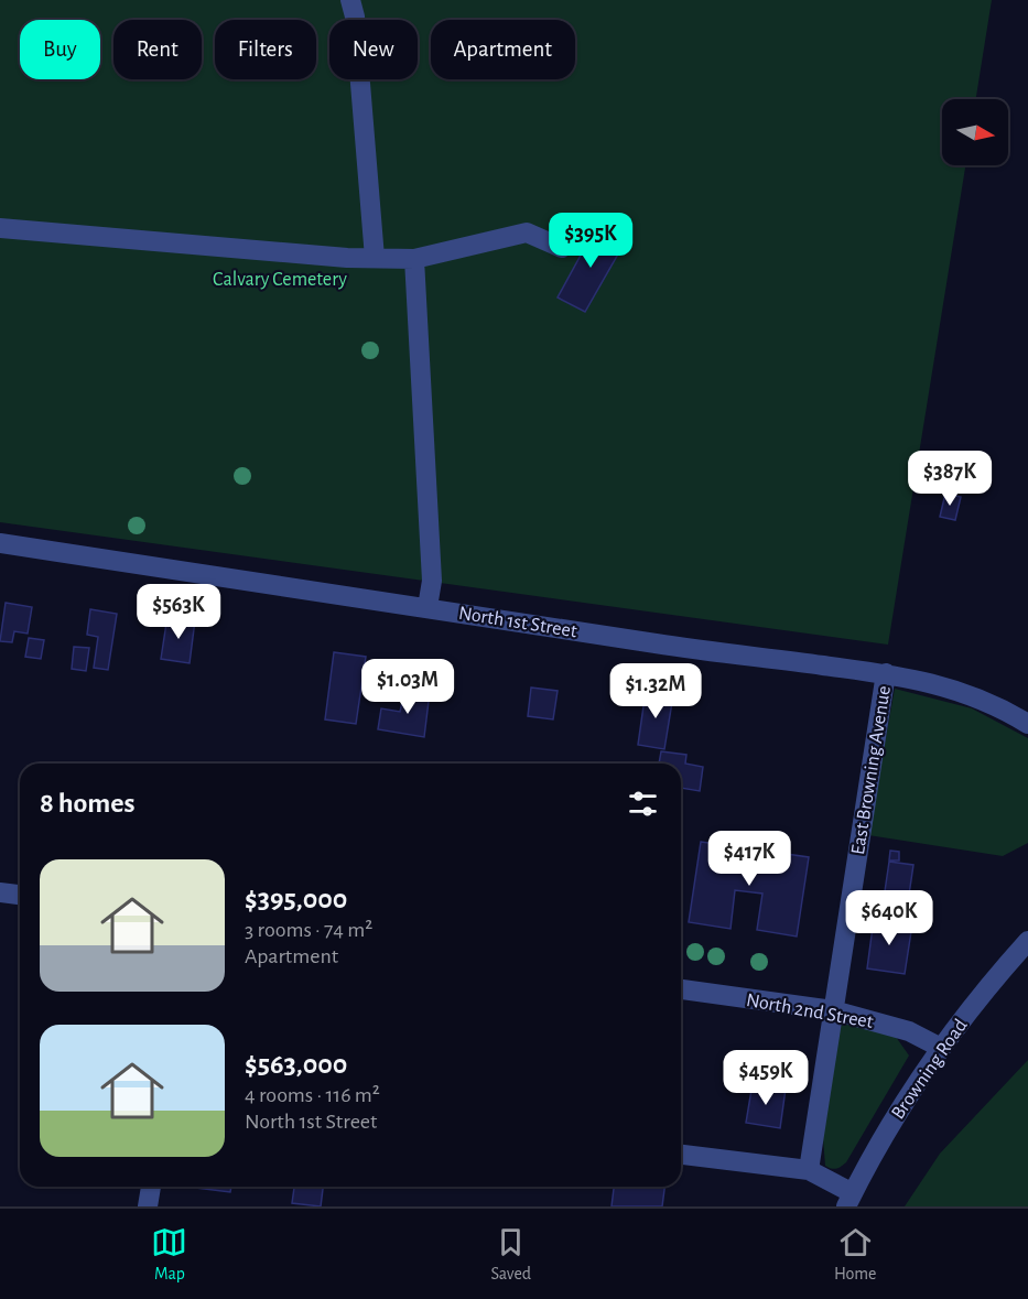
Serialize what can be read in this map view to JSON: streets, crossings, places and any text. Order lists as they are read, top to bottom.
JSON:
{
  "streets": {
    "street": [
      "North 1st Street",
      "East Browning Avenue",
      "North 2nd Street",
      "Browning Road"
    ]
  },
  "crossings": [
    ["North 1st Street", "East Browning Avenue"],
    ["East Browning Avenue", "North 2nd Street"],
    ["North 2nd Street", "Browning Road"]
  ],
  "parks": ["Calvary Cemetery"],
  "north": "right",
  "page": {
    "chip": [
      "Buy",
      "Rent",
      "Filters",
      "New",
      "Apartment"
    ],
    "price": [
      "$395K",
      "$387K",
      "$563K",
      "$1.03M",
      "$1.32M",
      "$417K",
      "$640K",
      "$459K"
    ],
    "heading": "8 homes",
    "list": [
      {
        "name": "$395,000",
        "note": "3 rooms · 74 m² · Apartment"
      },
      {
        "name": "$563,000",
        "note": "4 rooms · 116 m² · North 1st Street"
      }
    ],
    "tabs": ["Map", "Saved", "Home"]
  }
}
